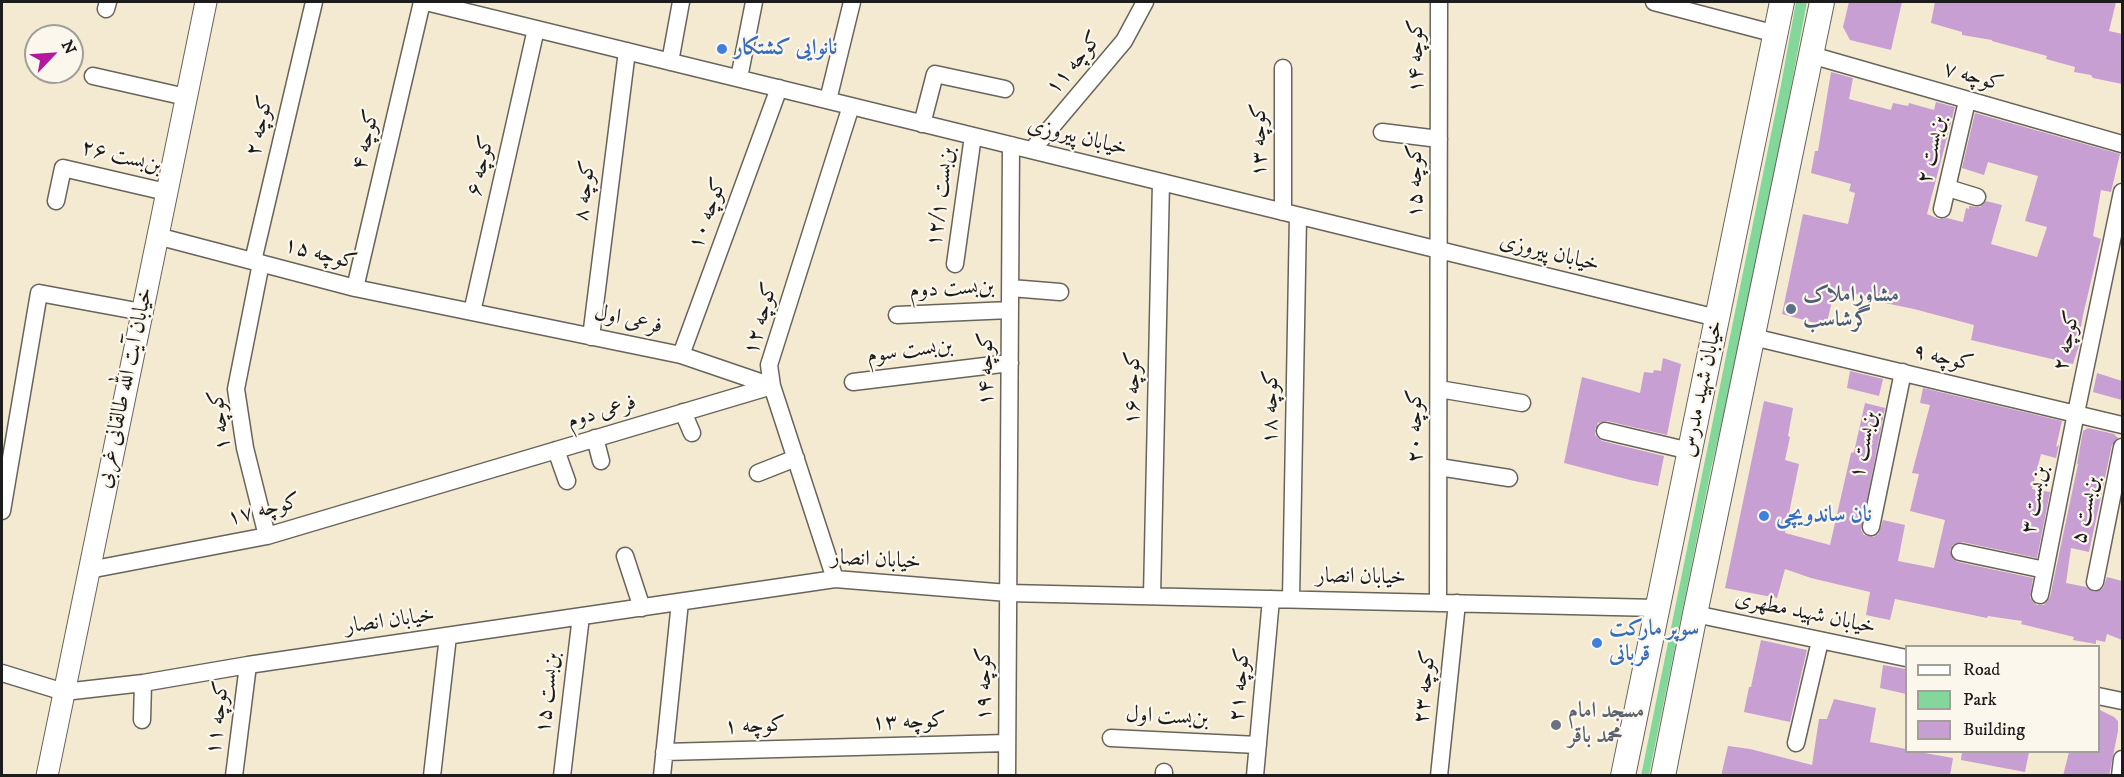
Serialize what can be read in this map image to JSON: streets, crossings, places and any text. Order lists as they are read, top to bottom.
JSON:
{
  "streets": {
    "main road": ["خیابان شهید مدرس"],
    "street": [
      "کوچه ۱۴",
      "کوچه ۱۱",
      "کوچه ۷",
      "کوچه ۲",
      "خیابان پیروزی",
      "کوچه ۴",
      "کوچه ۱۳",
      "بن‌بست ۲",
      "بن‌بست ۲۶",
      "کوچه ۶",
      "کوچه ۱۵",
      "کوچه ۸",
      "بن‌بست ۱۲/۱",
      "کوچه ۱۰",
      "بن‌بست دوم",
      "کوچه ۱۲",
      "فرعی اول",
      "بن‌بست سوم",
      "کوچه ۹",
      "خیابان آیت الله طالقانی غربی",
      "کوچه ۱۶",
      "کوچه ۱۸",
      "فرعی دوم",
      "کوچه ۱",
      "کوچه ۲۰",
      "بن‌بست ۱",
      "بن‌بست ۳",
      "بن‌بست ۵",
      "کوچه ۱۷",
      "خیابان انصار",
      "خیابان شهید مطهری",
      "کوچه ۱۹",
      "کوچه ۲۱",
      "کوچه ۲۳",
      "بن‌بست ۱۵",
      "بن‌بست اول"
    ]
  },
  "crossings": [
    ["کوچه ۱۴", "خیابان پیروزی"],
    ["کوچه ۱۴", "کوچه ۱۵"],
    ["کوچه ۱۴", "بن‌بست دوم"],
    ["کوچه ۱۴", "بن‌بست سوم"],
    ["کوچه ۱۴", "خیابان انصار"],
    ["کوچه ۱۴", "کوچه ۱۹"],
    ["کوچه ۱۱", "خیابان پیروزی"],
    ["کوچه ۱۱", "خیابان انصار"],
    ["کوچه ۷", "بن‌بست ۲"],
    ["کوچه ۷", "خیابان شهید مدرس"],
    ["کوچه ۲", "کوچه ۱۵"],
    ["کوچه ۲", "کوچه ۹"],
    ["کوچه ۲", "کوچه ۱"],
    ["کوچه ۲", "بن‌بست ۳"],
    ["خیابان پیروزی", "کوچه ۴"],
    ["خیابان پیروزی", "کوچه ۱۳"],
    ["خیابان پیروزی", "کوچه ۶"],
    ["خیابان پیروزی", "کوچه ۱۵"],
    ["خیابان پیروزی", "کوچه ۸"],
    ["خیابان پیروزی", "بن‌بست ۱۲/۱"],
    ["خیابان پیروزی", "کوچه ۱۰"],
    ["خیابان پیروزی", "کوچه ۱۲"],
    ["خیابان پیروزی", "کوچه ۱۶"],
    ["خیابان پیروزی", "خیابان شهید مدرس"],
    ["خیابان پیروزی", "کوچه ۱۸"],
    ["خیابان پیروزی", "کوچه ۲۰"],
    ["کوچه ۴", "کوچه ۱۵"],
    ["کوچه ۱۳", "کوچه ۱۸"],
    ["کوچه ۱۳", "کوچه ۱"],
    ["کوچه ۱۳", "کوچه ۱۹"],
    ["بن‌بست ۲۶", "خیابان آیت الله طالقانی غربی"],
    ["کوچه ۶", "کوچه ۱۵"],
    ["کوچه ۶", "فرعی اول"],
    ["کوچه ۱۵", "فرعی اول"],
    ["کوچه ۱۵", "خیابان آیت الله طالقانی غربی"],
    ["کوچه ۱۵", "کوچه ۱"],
    ["کوچه ۱۵", "کوچه ۲۰"],
    ["کوچه ۸", "فرعی اول"],
    ["کوچه ۱۰", "فرعی اول"],
    ["کوچه ۱۲", "فرعی اول"],
    ["کوچه ۱۲", "فرعی دوم"],
    ["کوچه ۱۲", "خیابان انصار"],
    ["فرعی اول", "فرعی دوم"],
    ["کوچه ۹", "خیابان شهید مدرس"],
    ["کوچه ۹", "بن‌بست ۱"],
    ["کوچه ۹", "بن‌بست ۳"],
    ["خیابان آیت الله طالقانی غربی", "کوچه ۱۷"],
    ["خیابان آیت الله طالقانی غربی", "خیابان انصار"],
    ["کوچه ۱۶", "خیابان انصار"],
    ["خیابان شهید مدرس", "خیابان انصار"],
    ["خیابان شهید مدرس", "خیابان شهید مطهری"],
    ["کوچه ۱۸", "خیابان انصار"],
    ["فرعی دوم", "کوچه ۱۷"],
    ["کوچه ۱", "کوچه ۱۷"],
    ["کوچه ۲۰", "خیابان انصار"],
    ["خیابان انصار", "کوچه ۱۹"],
    ["خیابان انصار", "کوچه ۲۱"],
    ["خیابان انصار", "کوچه ۲۳"],
    ["خیابان انصار", "بن‌بست ۱۵"],
    ["کوچه ۲۱", "بن‌بست اول"]
  ],
  "places": [
    "نانوایی کشتکار",
    "مشاوراملاک گرشاسب",
    "نان ساندویچی",
    "سوپر مارکت قربانی",
    "مسجد امام محمد باقر"
  ],
  "legend": ["Road", "Park", "Building"],
  "north": "top right"
}
